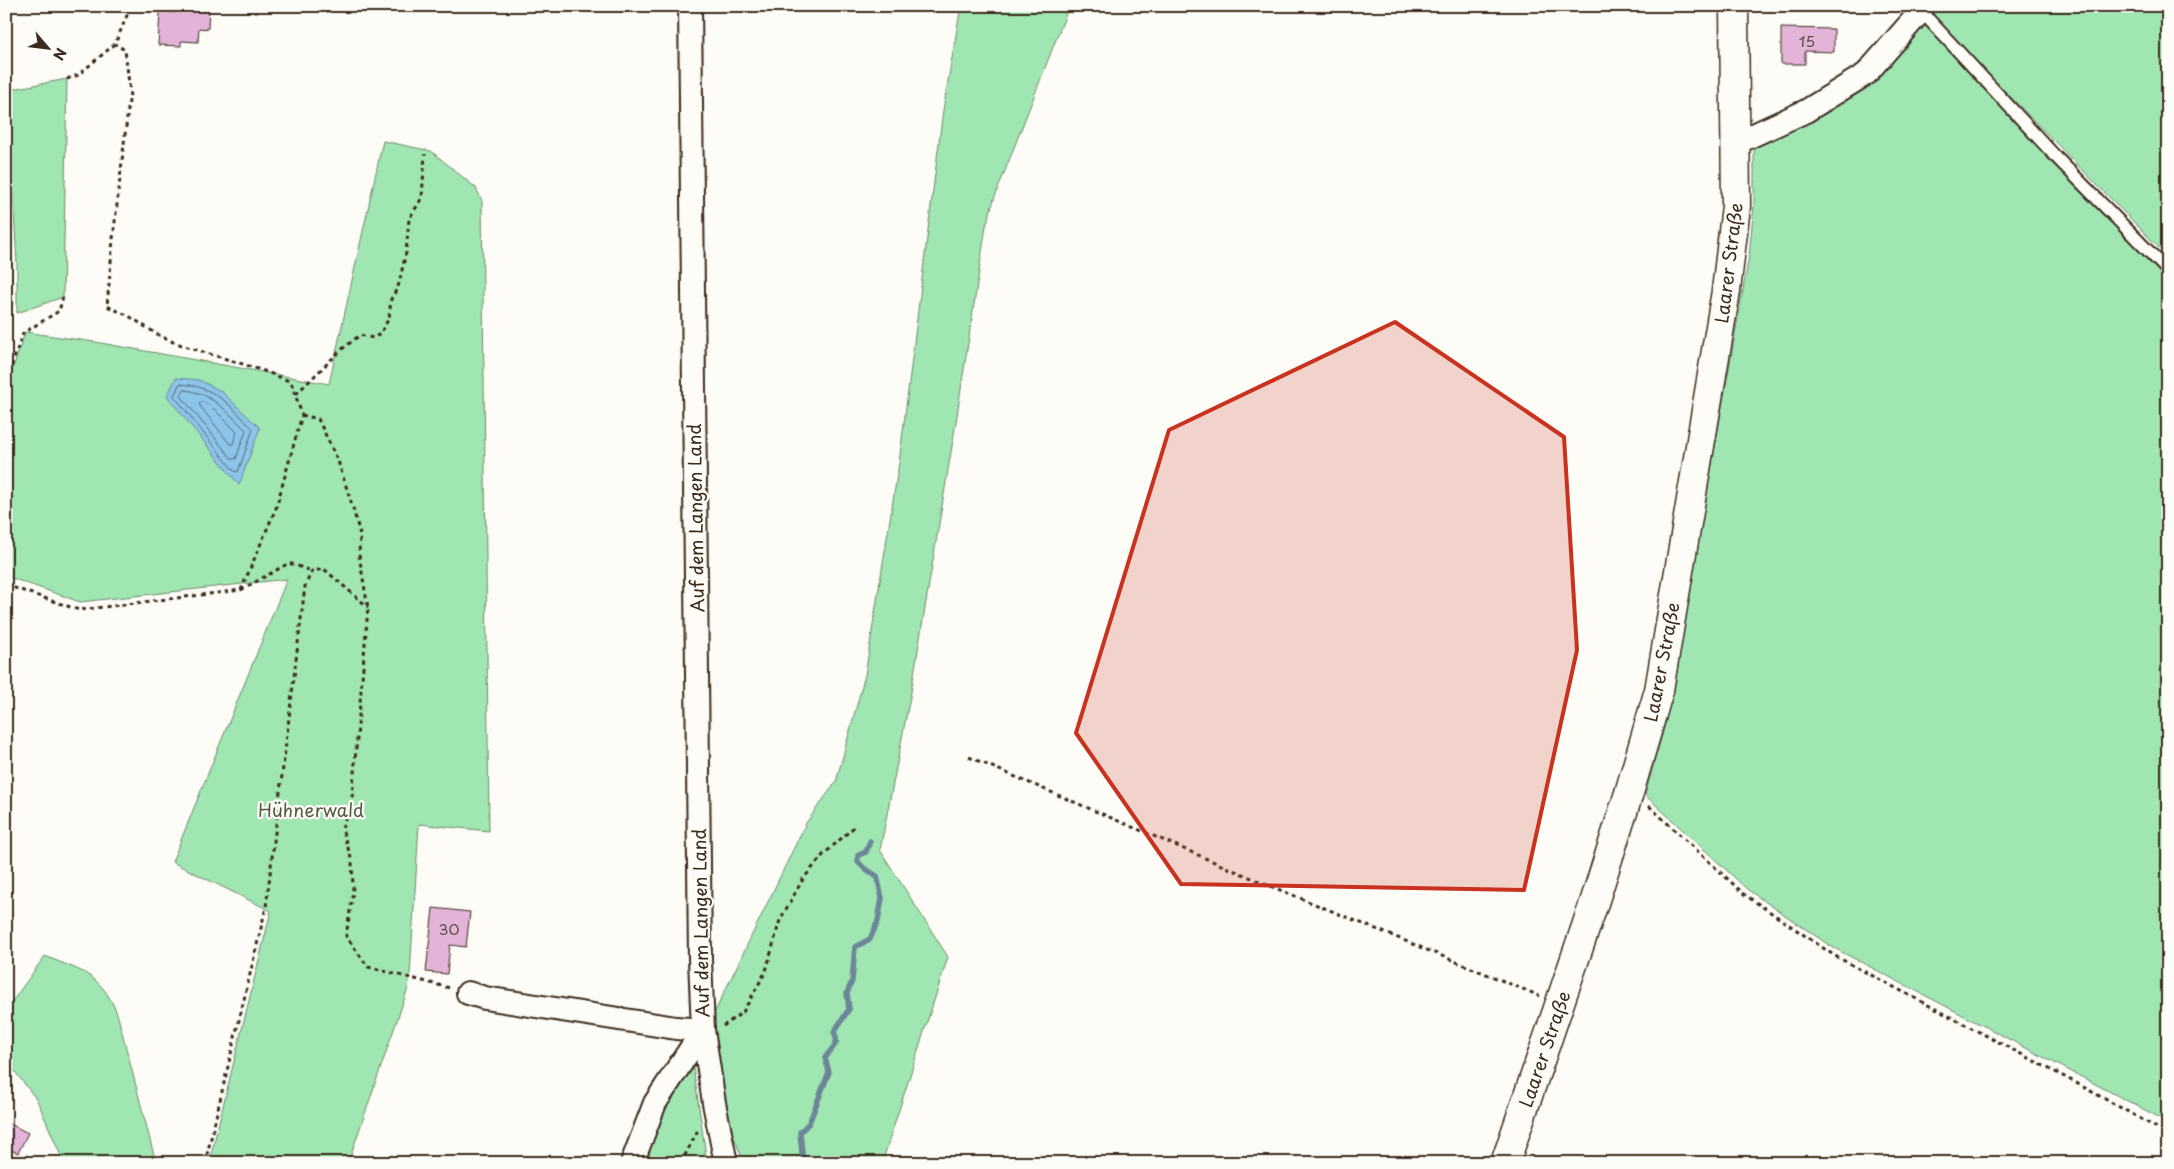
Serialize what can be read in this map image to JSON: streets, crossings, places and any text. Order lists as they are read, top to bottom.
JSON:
{
  "streets": {
    "street": ["Laarer Straße", "Auf dem Langen Land"]
  },
  "parks": ["Hühnerwald"],
  "house_numbers": ["15", "30"],
  "north": "bottom right"
}
